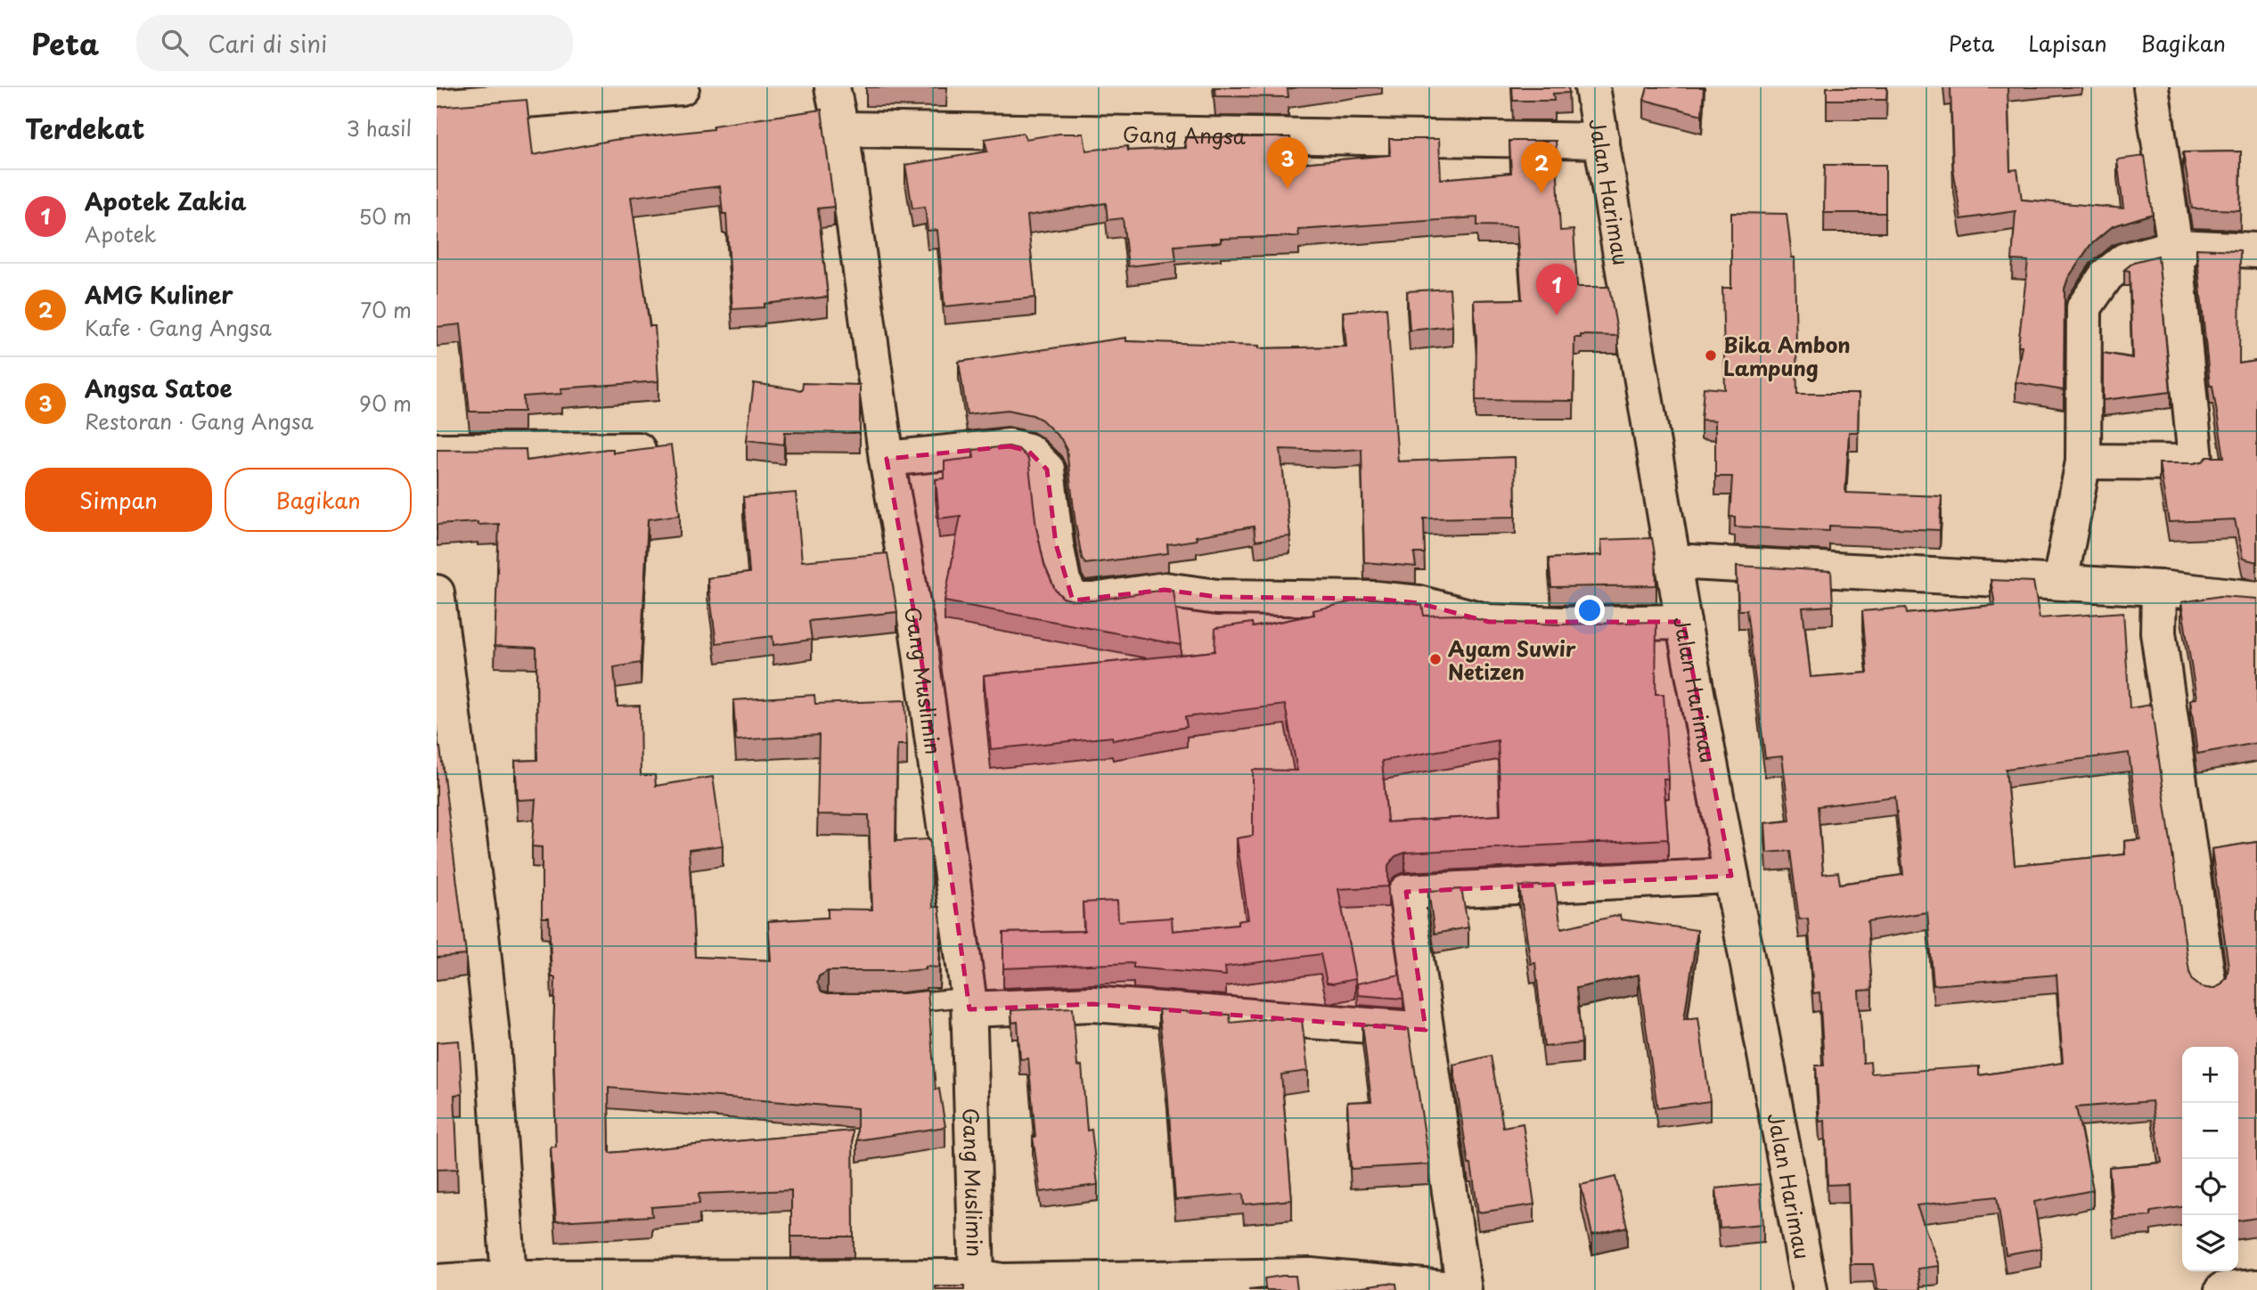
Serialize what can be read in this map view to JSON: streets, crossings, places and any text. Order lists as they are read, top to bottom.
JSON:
{
  "streets": {
    "street": ["Gang Angsa", "Jalan Harimau", "Gang Muslimin"]
  },
  "crossings": [
    ["Gang Angsa", "Jalan Harimau"],
    ["Gang Angsa", "Gang Muslimin"]
  ],
  "places": ["Bika Ambon Lampung", "Ayam Suwir Netizen"],
  "page": {
    "header": "Peta",
    "search": "Cari di sini",
    "nav": ["Peta", "Lapisan", "Bagikan"],
    "heading": ["Terdekat", "3 hasil"],
    "pins": ["3", "2", "1"],
    "list": [
      {
        "mark": "1",
        "name": "Apotek Zakia",
        "note": "Apotek",
        "value": "50 m"
      },
      {
        "mark": "2",
        "name": "AMG Kuliner",
        "note": "Kafe · Gang Angsa",
        "value": "70 m"
      },
      {
        "mark": "3",
        "name": "Angsa Satoe",
        "note": "Restoran · Gang Angsa",
        "value": "90 m"
      }
    ],
    "buttons": ["Simpan", "Bagikan"],
    "map_buttons": ["+", "−"]
  }
}
